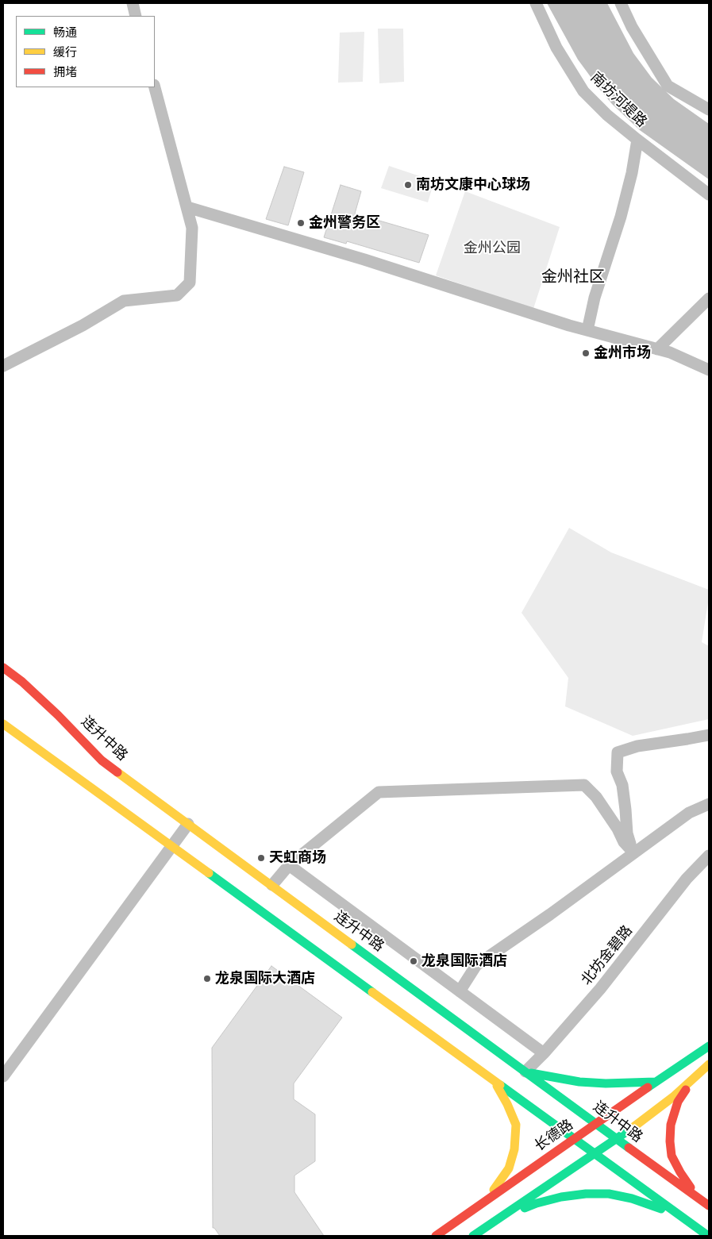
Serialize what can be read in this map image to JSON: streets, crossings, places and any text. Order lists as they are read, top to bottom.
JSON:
{
  "streets": {
    "main road": ["连升中路", "长德路"],
    "street": ["南坊河堤路", "北坊金碧路"]
  },
  "crossings": [
    ["连升中路", "北坊金碧路"],
    ["连升中路", "长德路"]
  ],
  "districts": ["金州社区"],
  "parks": ["金州公园"],
  "places": [
    "南坊文康中心球场",
    "金州警务区",
    "金州市场",
    "天虹商场",
    "龙泉国际酒店",
    "龙泉国际大酒店"
  ],
  "legend": ["畅通", "缓行", "拥堵"]
}
